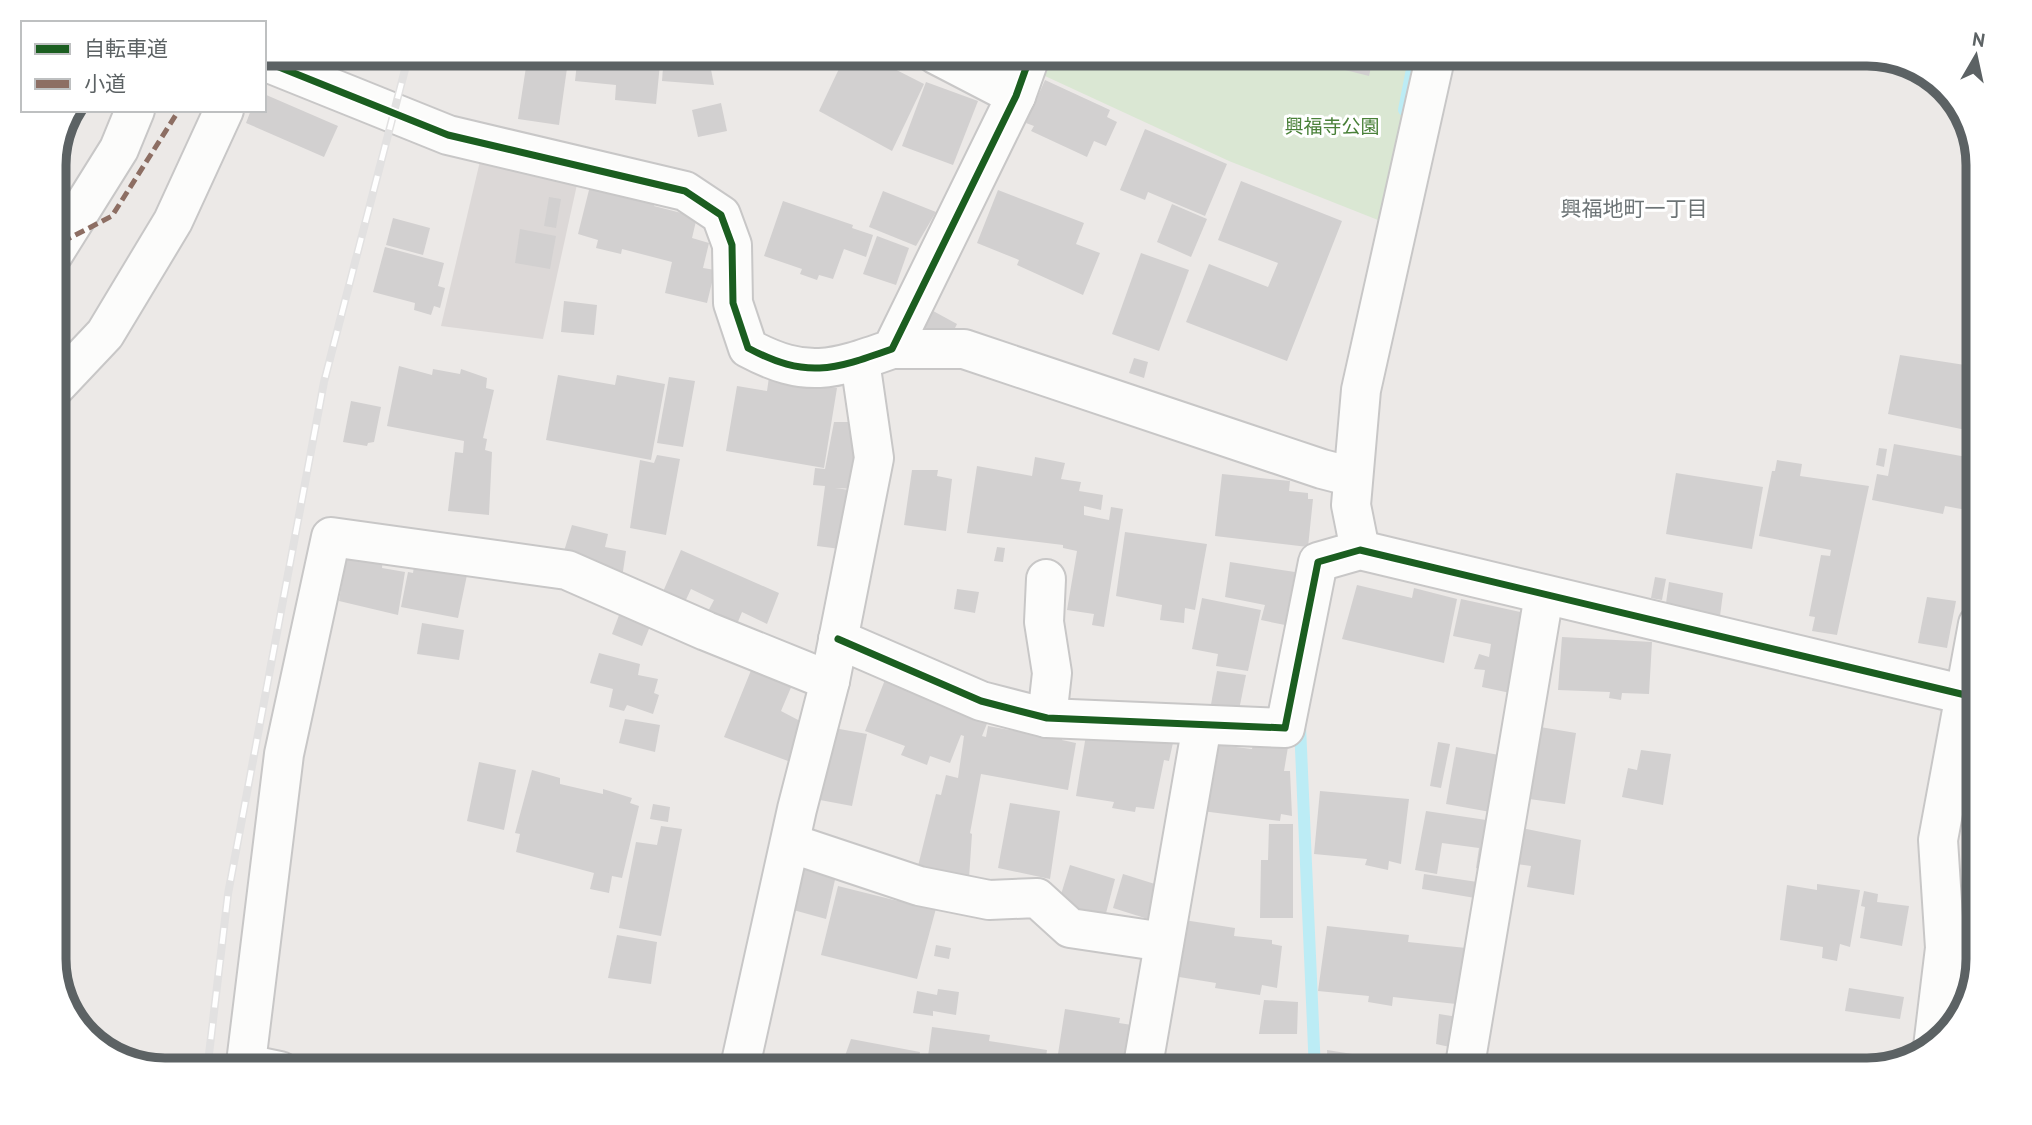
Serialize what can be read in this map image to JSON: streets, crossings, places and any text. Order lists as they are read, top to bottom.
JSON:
{
  "districts": ["興福地町一丁目"],
  "parks": ["興福寺公園"],
  "legend": ["自転車道", "小道"],
  "north": "top"
}
